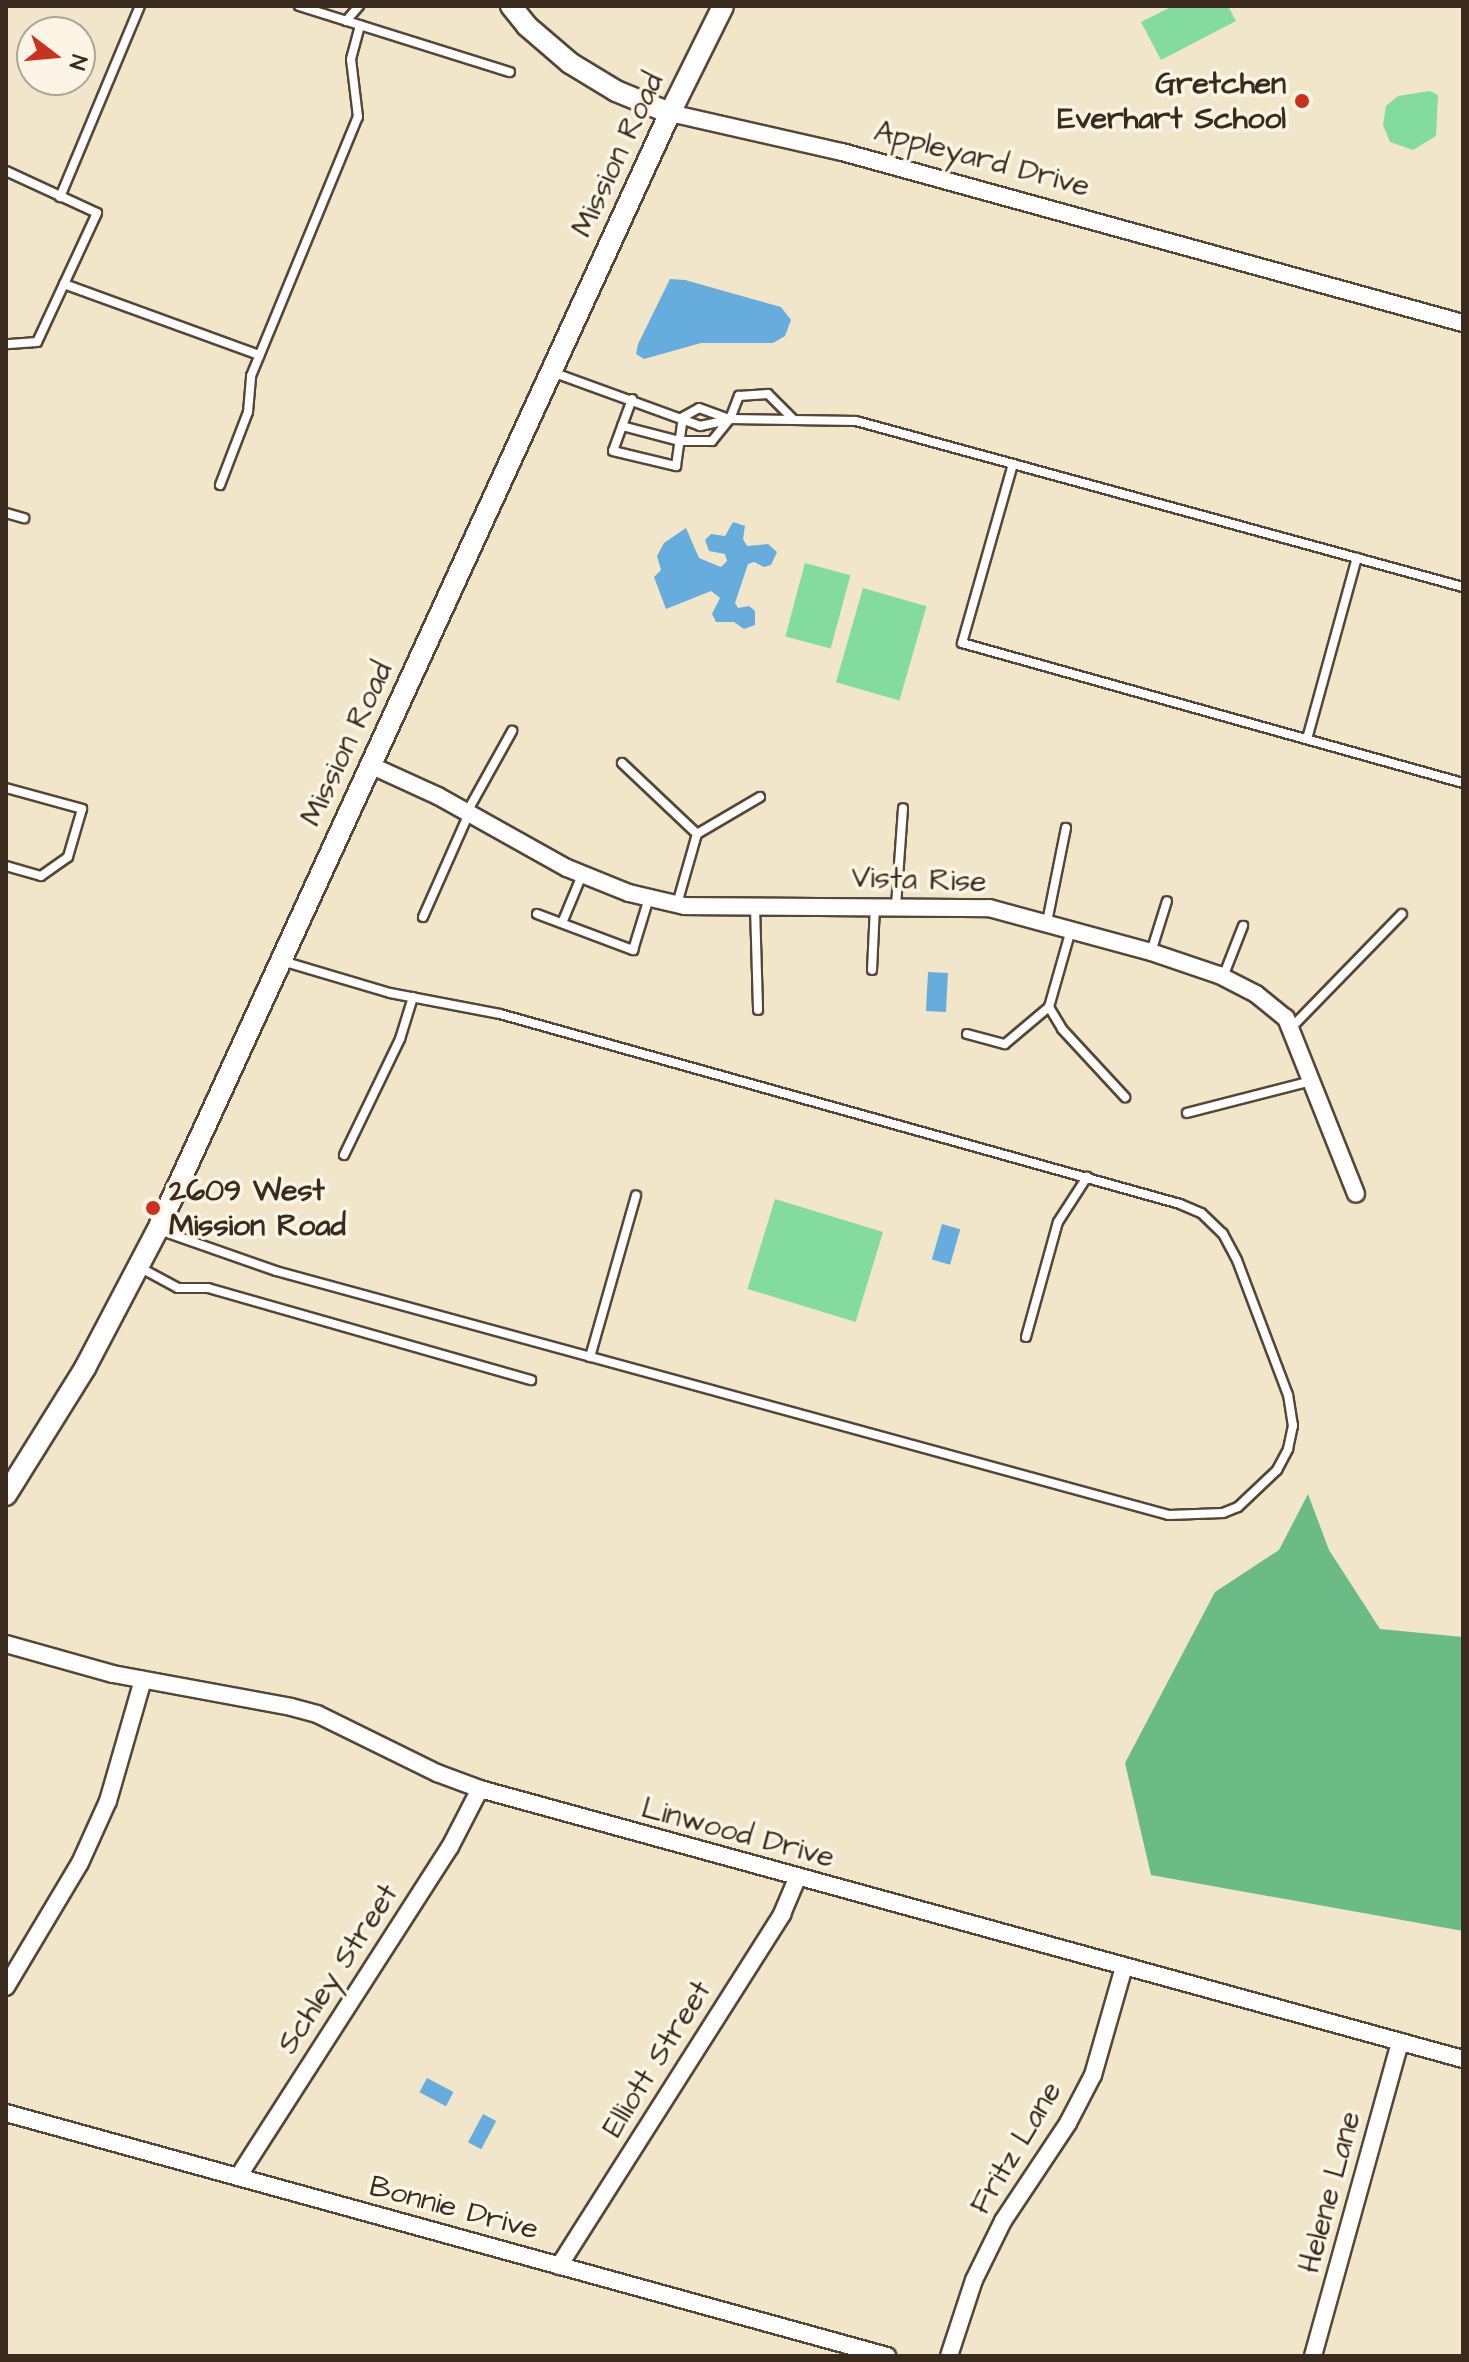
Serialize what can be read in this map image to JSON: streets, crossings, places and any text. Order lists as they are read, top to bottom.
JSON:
{
  "streets": {
    "street": [
      "Mission Road",
      "Appleyard Drive",
      "Vista Rise",
      "Linwood Drive",
      "Schley Street",
      "Elliott Street",
      "Fritz Lane",
      "Helene Lane",
      "Bonnie Drive"
    ]
  },
  "crossings": [
    ["Mission Road", "Appleyard Drive"],
    ["Mission Road", "Vista Rise"],
    ["Linwood Drive", "Schley Street"],
    ["Linwood Drive", "Elliott Street"],
    ["Linwood Drive", "Fritz Lane"],
    ["Linwood Drive", "Helene Lane"],
    ["Schley Street", "Bonnie Drive"],
    ["Elliott Street", "Bonnie Drive"]
  ],
  "places": ["Gretchen Everhart School", "2609 West Mission Road"],
  "north": "right"
}
